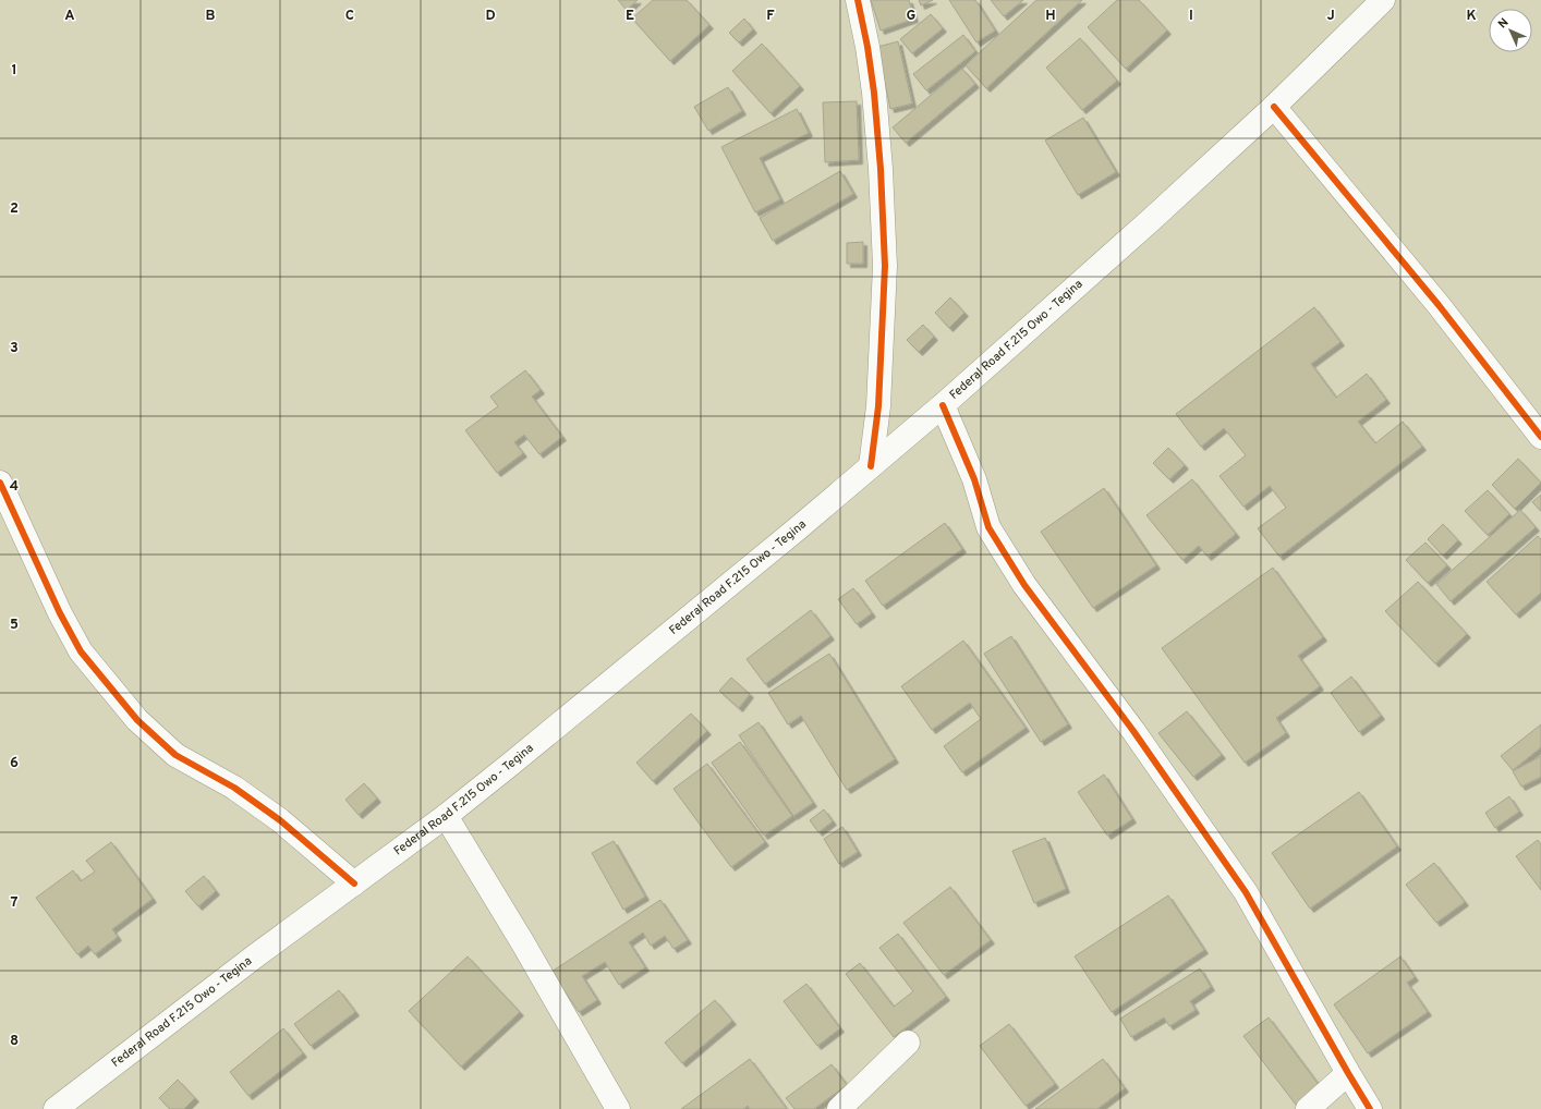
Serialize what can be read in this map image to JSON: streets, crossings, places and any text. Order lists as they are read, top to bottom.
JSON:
{
  "streets": {
    "street": ["Federal Road F.215 Owo - Tegina"]
  },
  "north": "top left",
  "grid": {
    "columns": [
      "A",
      "B",
      "C",
      "D",
      "E",
      "F",
      "G",
      "H",
      "I",
      "J",
      "K"
    ],
    "rows": [
      "1",
      "2",
      "3",
      "4",
      "5",
      "6",
      "7",
      "8"
    ]
  }
}
